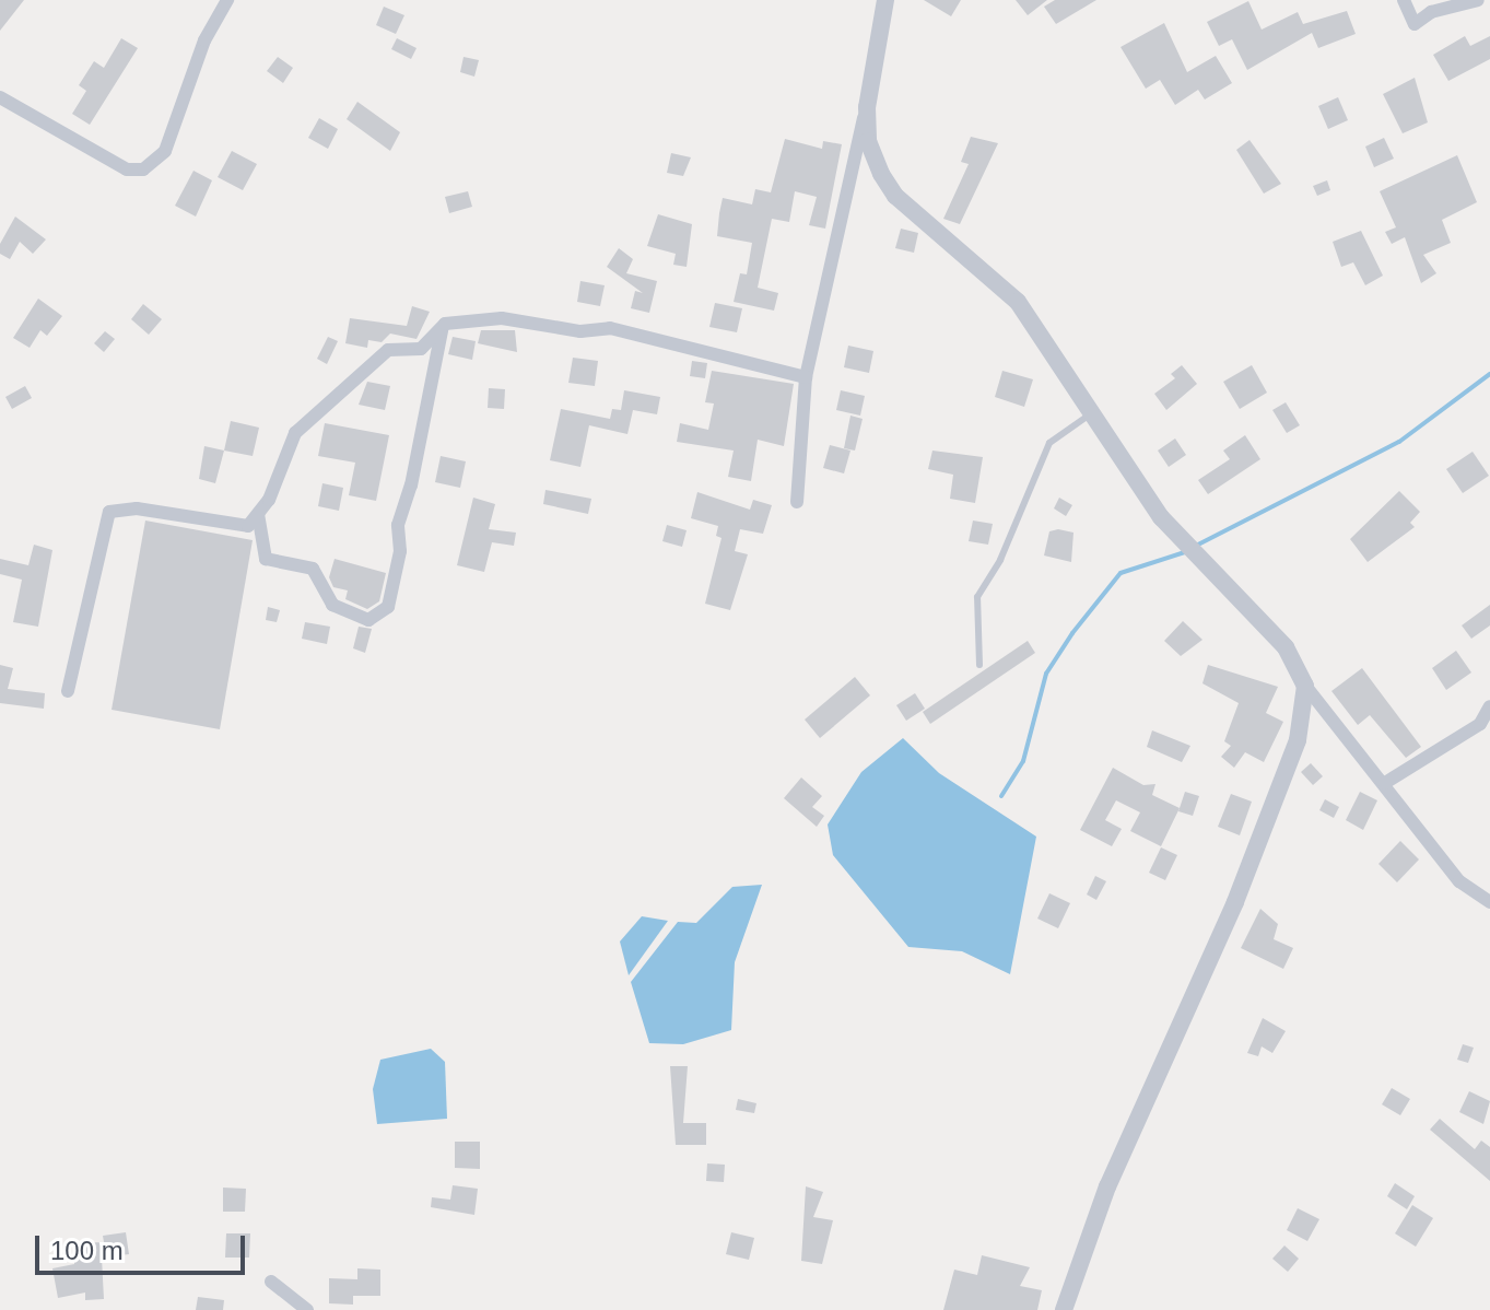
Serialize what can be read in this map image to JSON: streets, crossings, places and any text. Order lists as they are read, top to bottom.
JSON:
{
  "scale_bar": "100 m"
}
